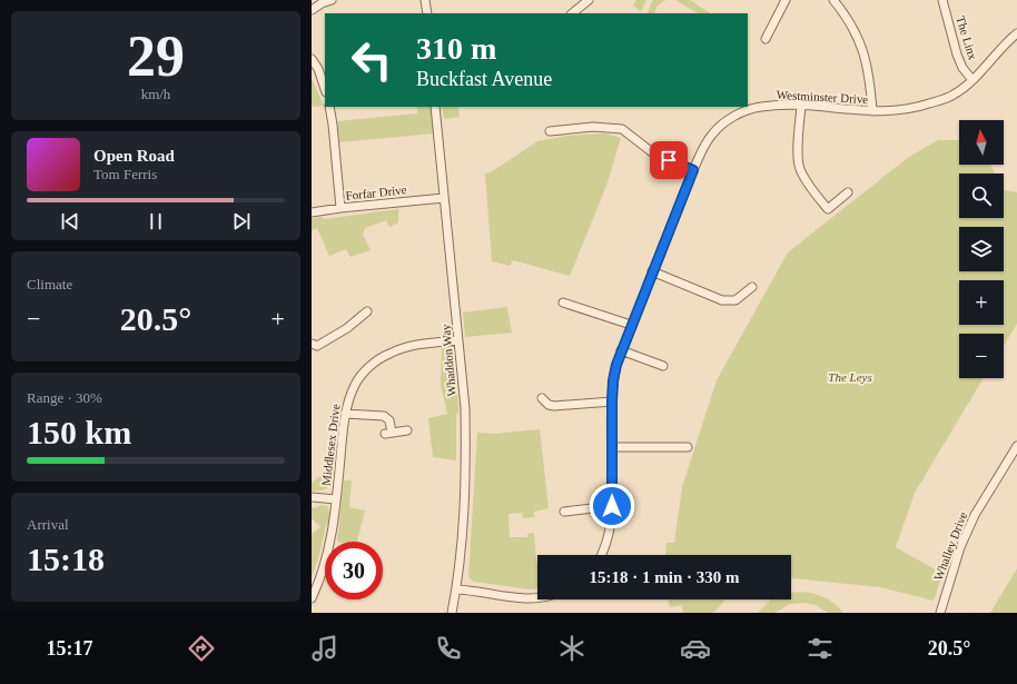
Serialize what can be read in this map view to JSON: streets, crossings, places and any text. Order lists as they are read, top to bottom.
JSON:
{
  "streets": {
    "street": [
      "The Linx",
      "Westminster Drive",
      "Forfar Drive",
      "Whaddon Way",
      "Middlesex Drive",
      "Whalley Drive"
    ]
  },
  "crossings": [
    ["The Linx", "Westminster Drive"],
    ["Forfar Drive", "Whaddon Way"],
    ["Whaddon Way", "Middlesex Drive"]
  ],
  "parks": ["The Leys"],
  "north": "top",
  "page": {
    "tile": [
      ["29", "km/h"],
      "Climate",
      ["Range · 30%", "150 km"],
      ["Arrival", "15:18"]
    ],
    "turn": ["310 m", "Buckfast Avenue"],
    "map_buttons": ["+", "−"],
    "song": ["Open Road", "Tom Ferris"],
    "heat": ["−", "20.5°", "+"],
    "limit": "30",
    "trip": "15:18 · 1 min · 330 m",
    "tabs": ["15:17", "20.5°"]
  }
}
